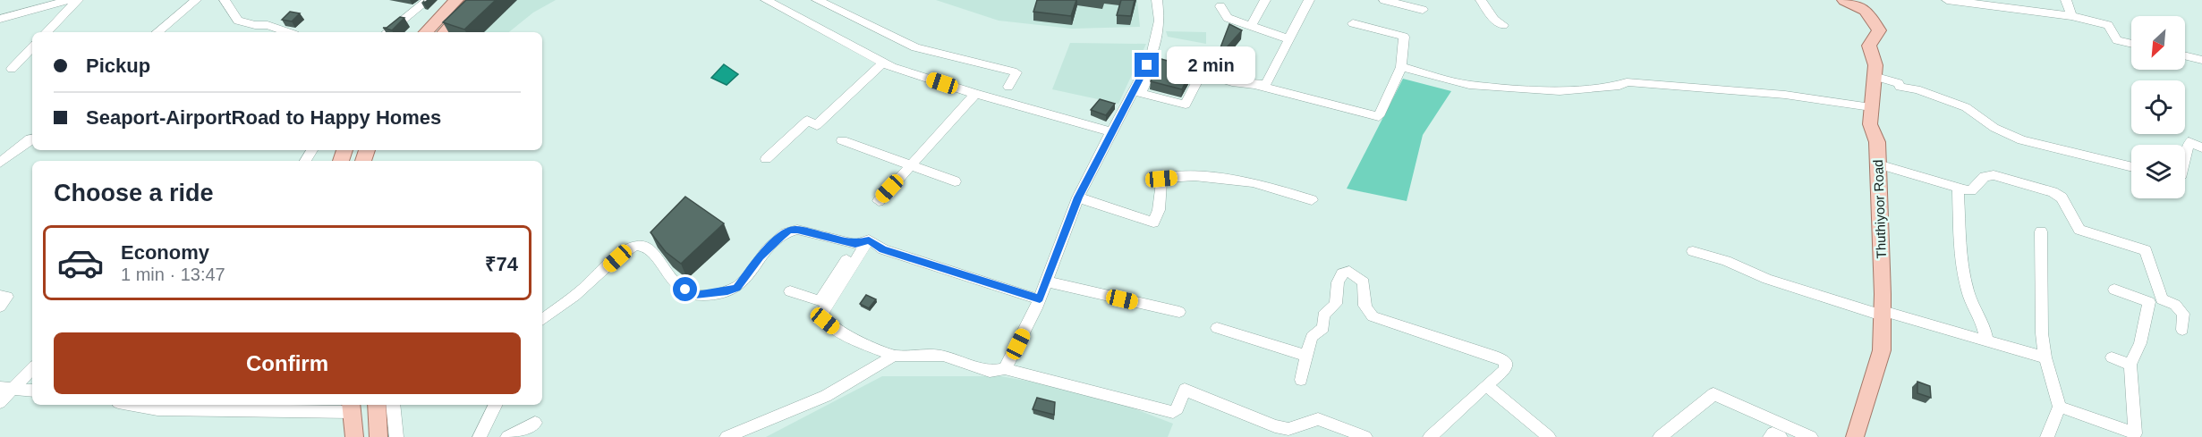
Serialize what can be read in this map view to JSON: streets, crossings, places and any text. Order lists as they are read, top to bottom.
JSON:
{
  "streets": {
    "main road": ["Thuthiyoor Road"]
  },
  "north": "bottom left",
  "page": {
    "banner": ["Pickup", "Seaport-AirportRoad to Happy Homes"],
    "bubble": "2 min",
    "heading": "Choose a ride",
    "list": [
      {
        "name": "Economy",
        "note": "1 min · 13:47",
        "value": "₹74"
      }
    ],
    "buttons": "Confirm"
  }
}
